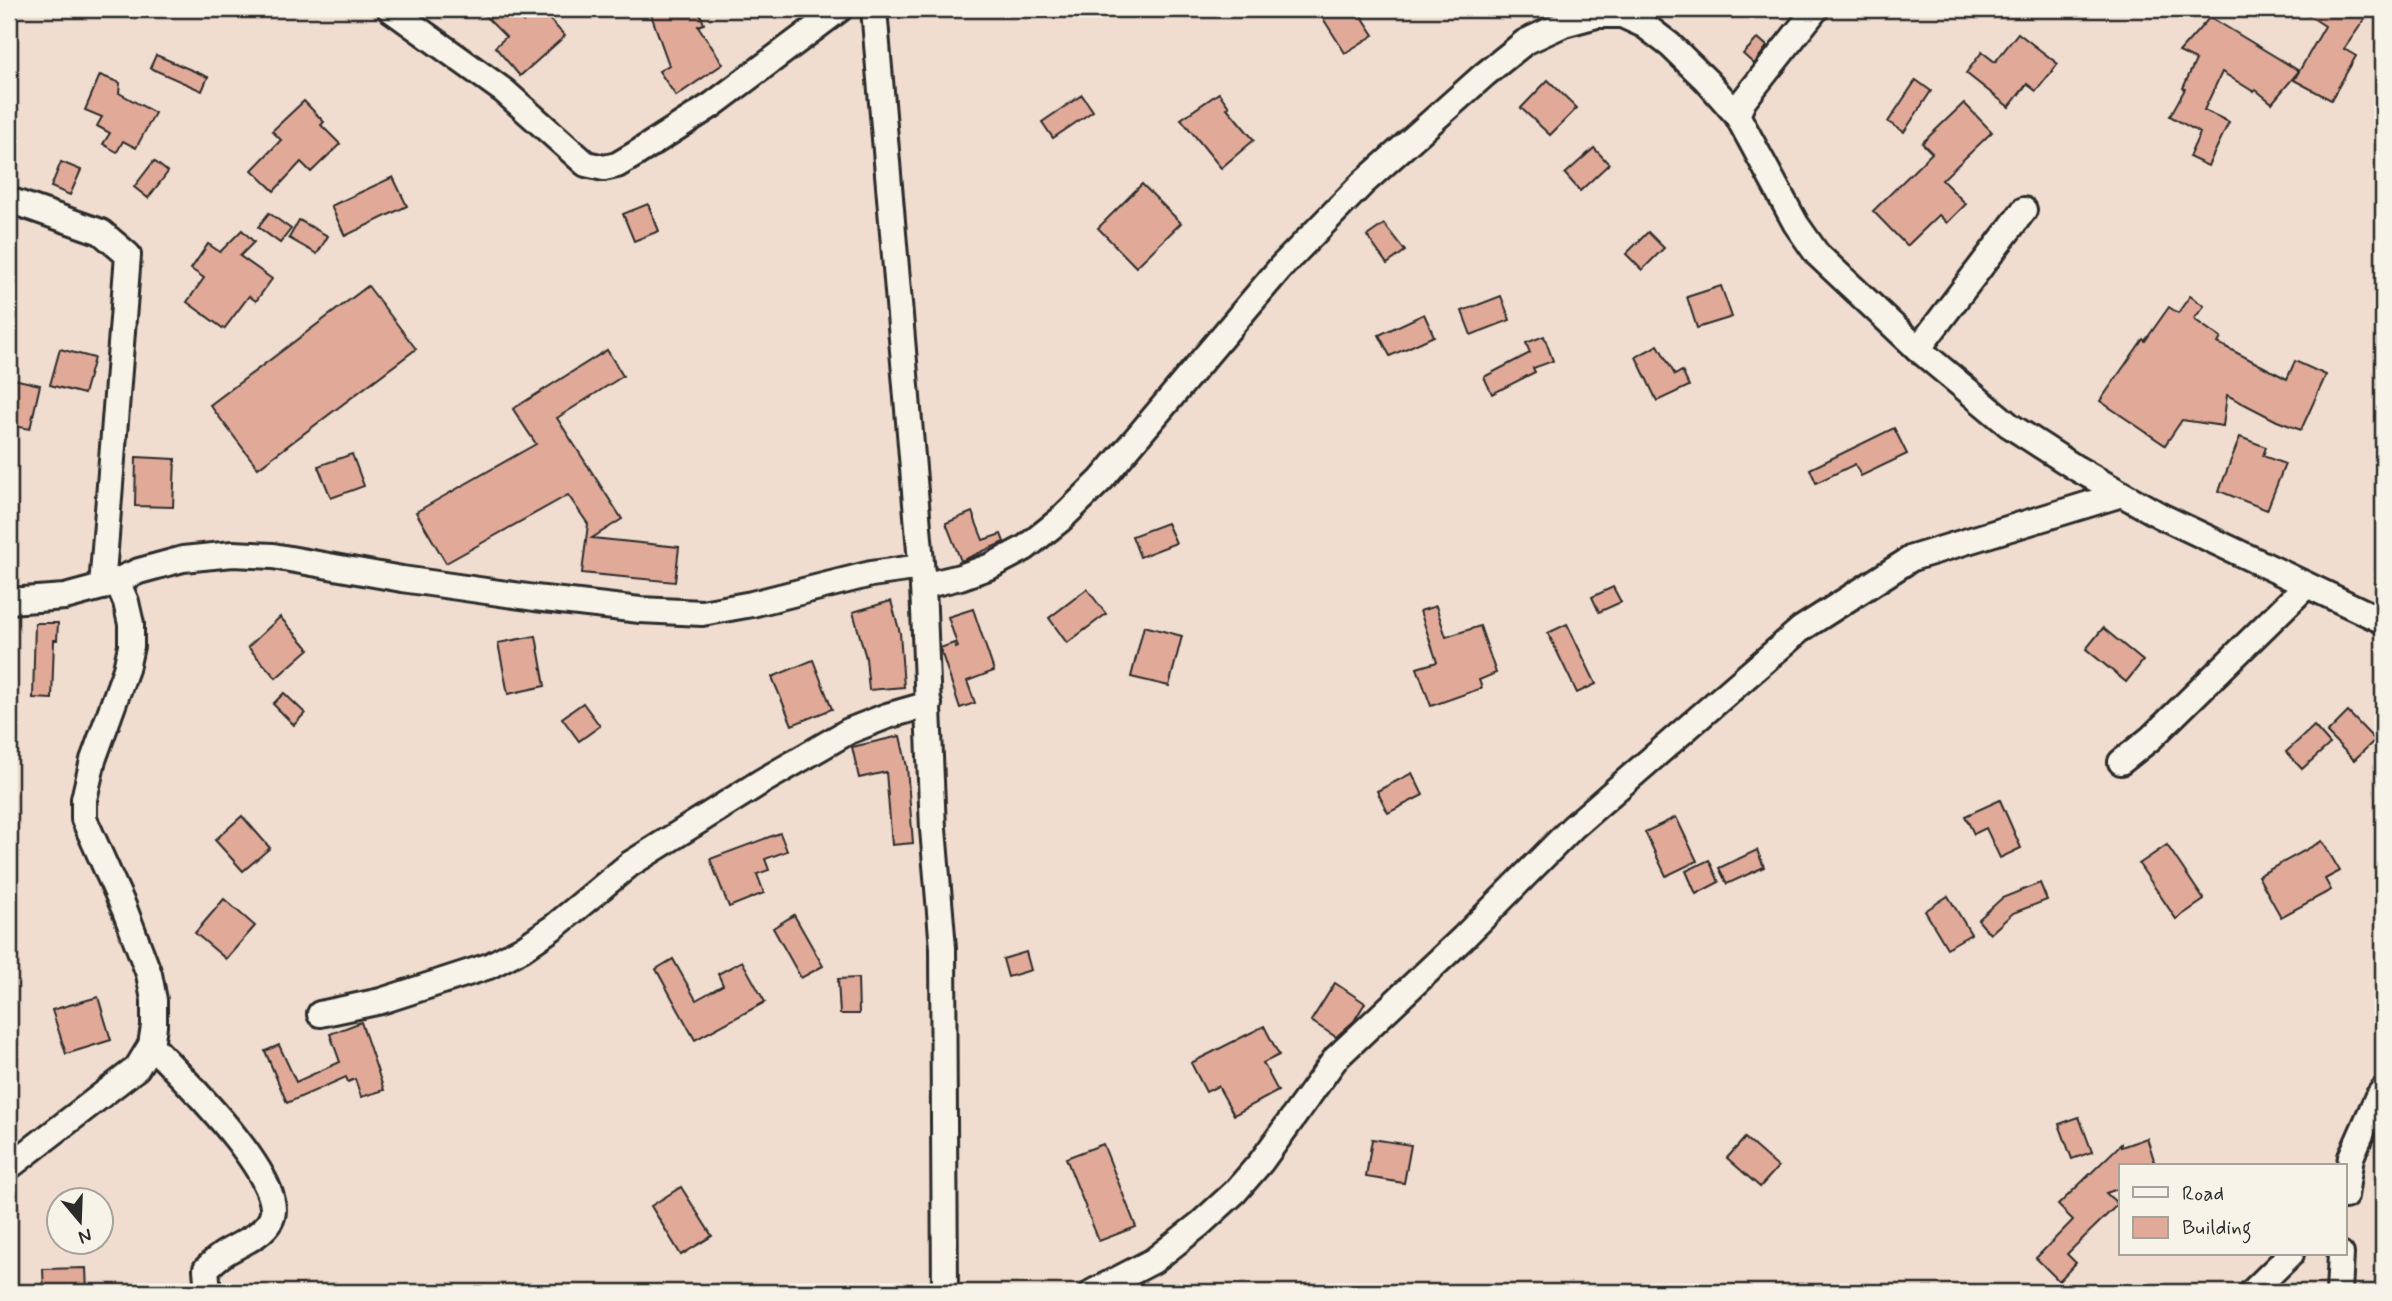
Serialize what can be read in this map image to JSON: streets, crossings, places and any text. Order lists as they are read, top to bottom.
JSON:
{
  "legend": ["Road", "Building"],
  "north": "bottom"
}
